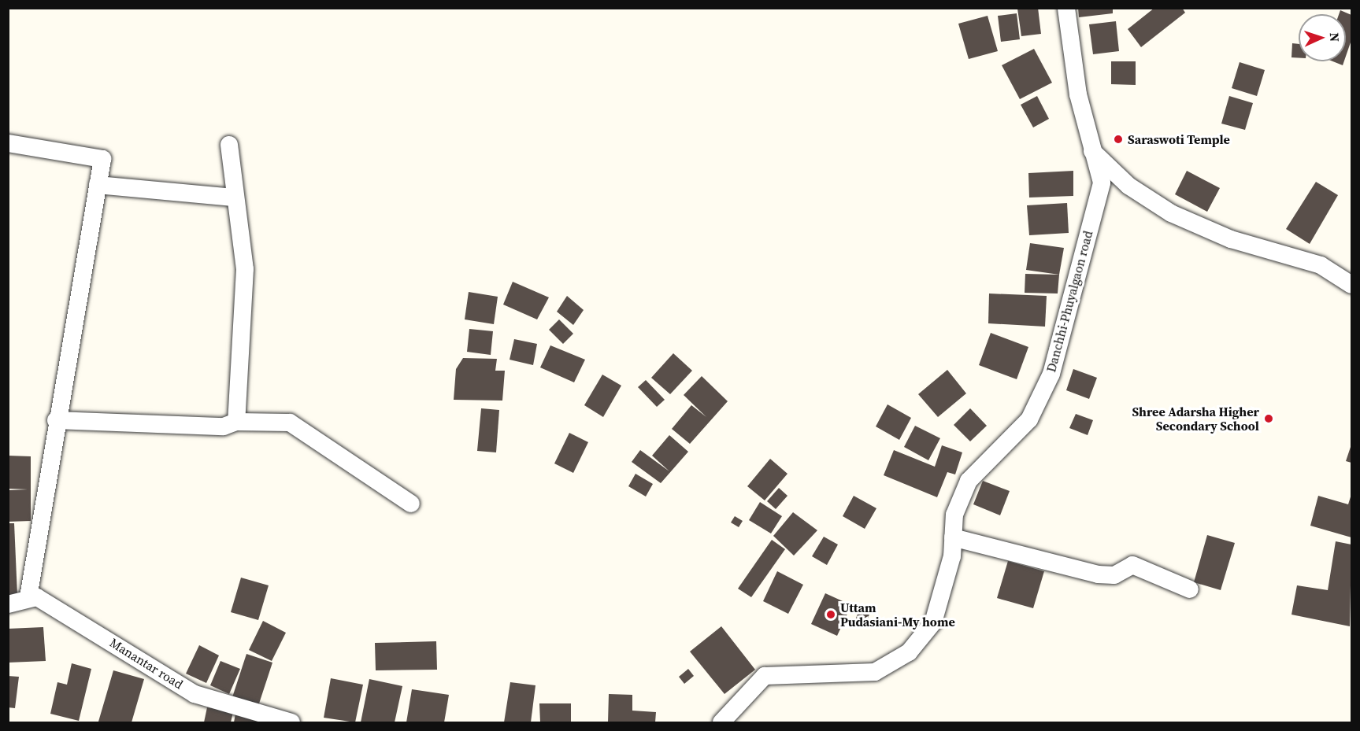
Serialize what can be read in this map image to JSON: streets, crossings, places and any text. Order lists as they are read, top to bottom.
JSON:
{
  "streets": {
    "street": ["Danchhi-Phuyalgaon road", "Manantar road"]
  },
  "places": ["Saraswoti Temple", "Shree Adarsha Higher Secondary School", "Uttam Pudasiani-My home"],
  "north": "right"
}
